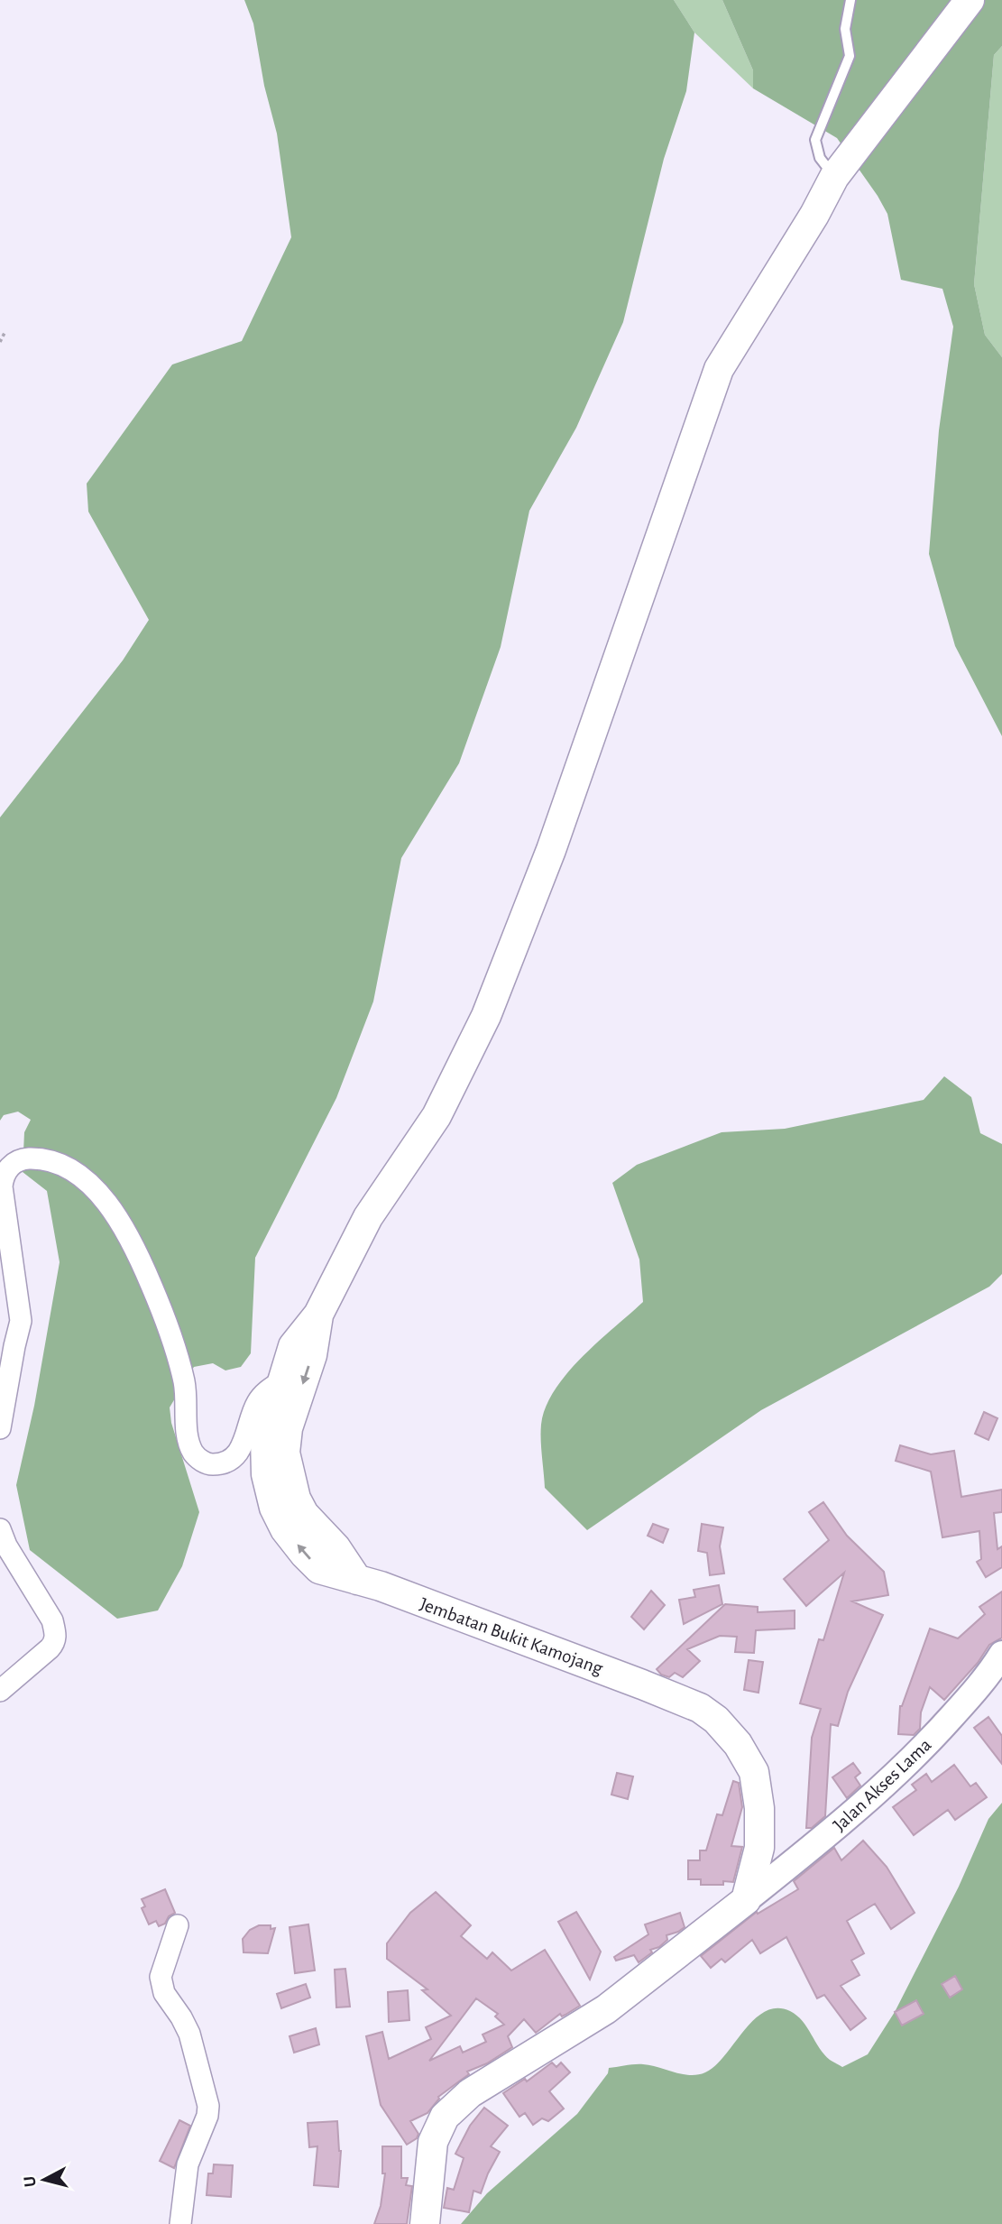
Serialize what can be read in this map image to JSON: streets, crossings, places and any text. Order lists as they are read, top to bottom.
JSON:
{
  "streets": {
    "main road": ["Jembatan Bukit Kamojang"],
    "street": ["Jalan Akses Lama"]
  },
  "crossings": [
    ["Jembatan Bukit Kamojang", "Jalan Akses Lama"]
  ],
  "north": "left"
}
